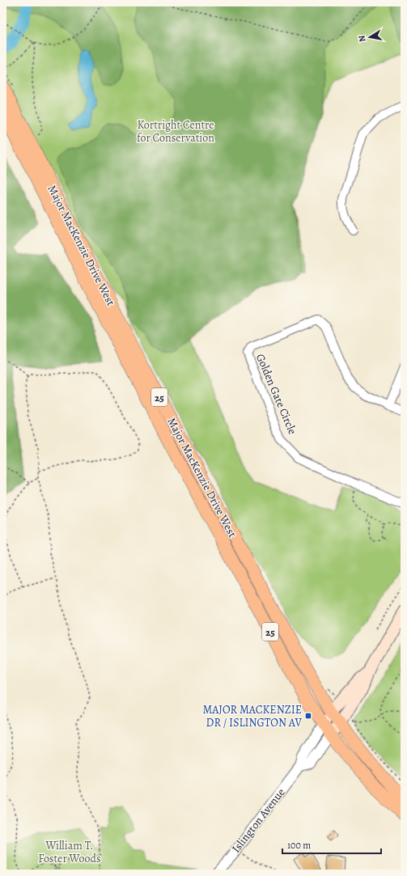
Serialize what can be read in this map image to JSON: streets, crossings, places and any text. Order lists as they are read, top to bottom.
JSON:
{
  "streets": {
    "main road": ["Major MacKenzie Drive West", "25", "Islington Avenue"],
    "street": ["Golden Gate Circle"]
  },
  "crossings": [
    ["Major MacKenzie Drive West", "Islington Avenue"]
  ],
  "parks": ["Kortright Centre for Conservation", "William T. Foster Woods"],
  "places": {
    "transit": ["MAJOR MACKENZIE DR / ISLINGTON AV"]
  },
  "scale_bar": "100 m",
  "north": "left"
}
